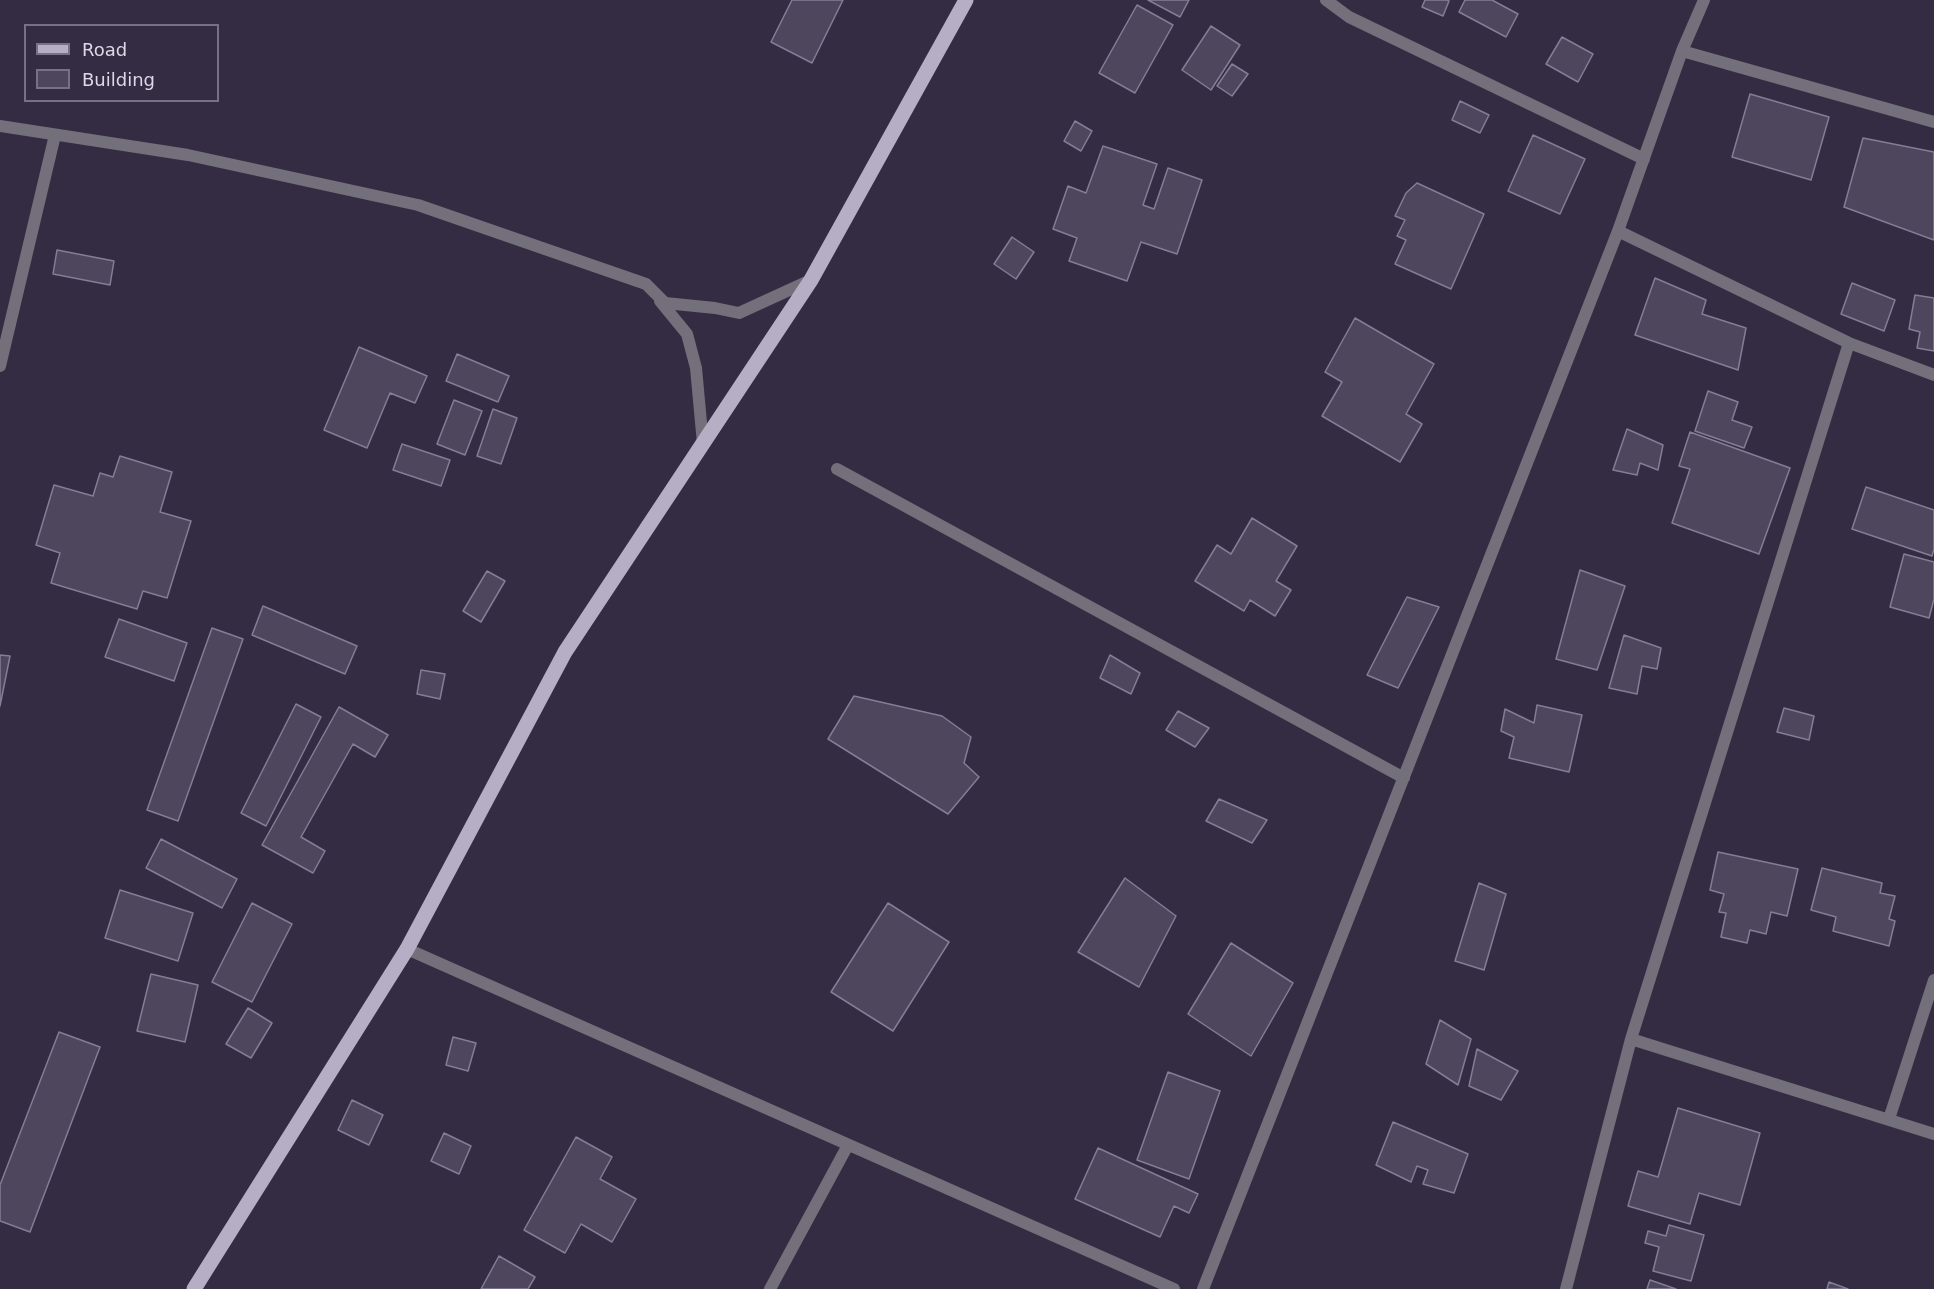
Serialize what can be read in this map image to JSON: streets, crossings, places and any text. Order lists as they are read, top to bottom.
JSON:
{
  "legend": ["Road", "Building"]
}
